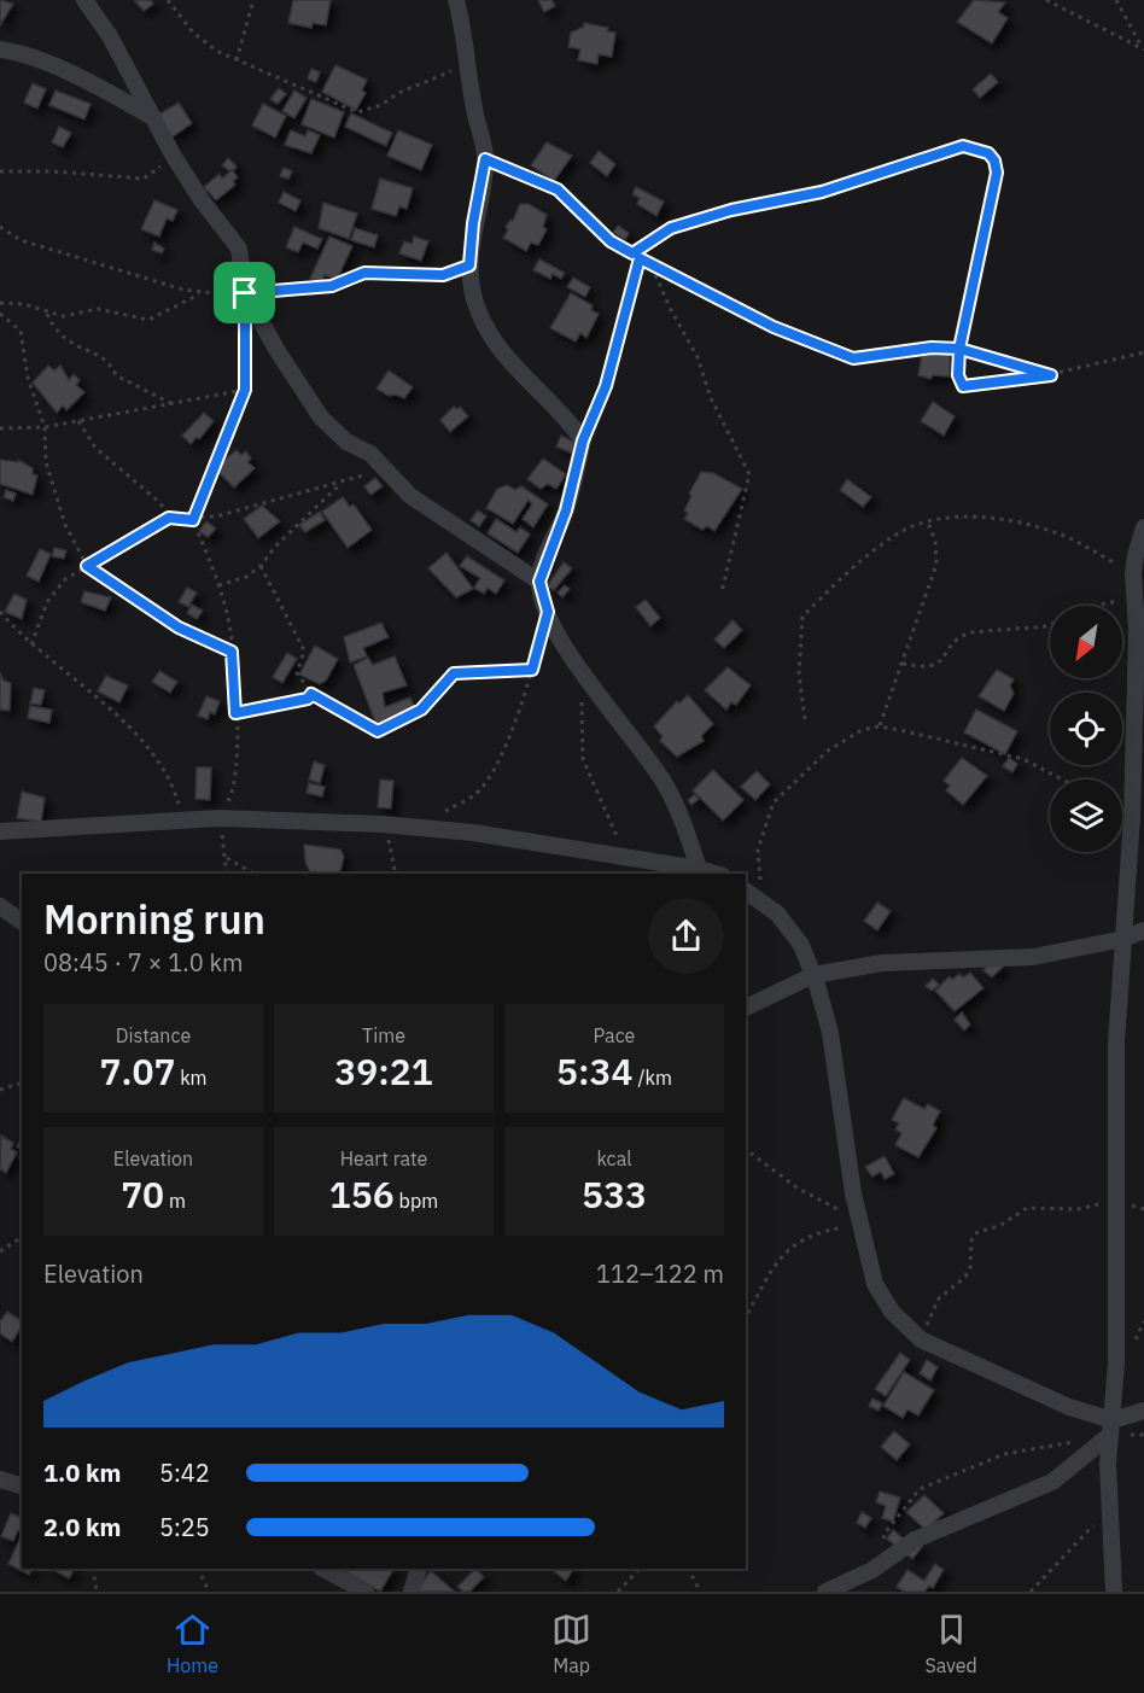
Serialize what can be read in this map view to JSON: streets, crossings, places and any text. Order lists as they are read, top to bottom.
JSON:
{
  "north": "bottom left",
  "page": {
    "heading": ["Morning run", "08:45 · 7 × 1.0 km"],
    "stats": [
      ["Distance", "7.07 km"],
      ["Time", "39:21"],
      ["Pace", "5:34 /km"],
      ["Elevation", "70 m"],
      ["Heart rate", "156 bpm"],
      ["kcal", "533"]
    ],
    "chart": ["Elevation", "112–122 m"],
    "list": [
      {
        "name": "1.0 km",
        "note": "5:42"
      },
      {
        "name": "2.0 km",
        "note": "5:25"
      }
    ],
    "tabs": ["Home", "Map", "Saved"]
  }
}
